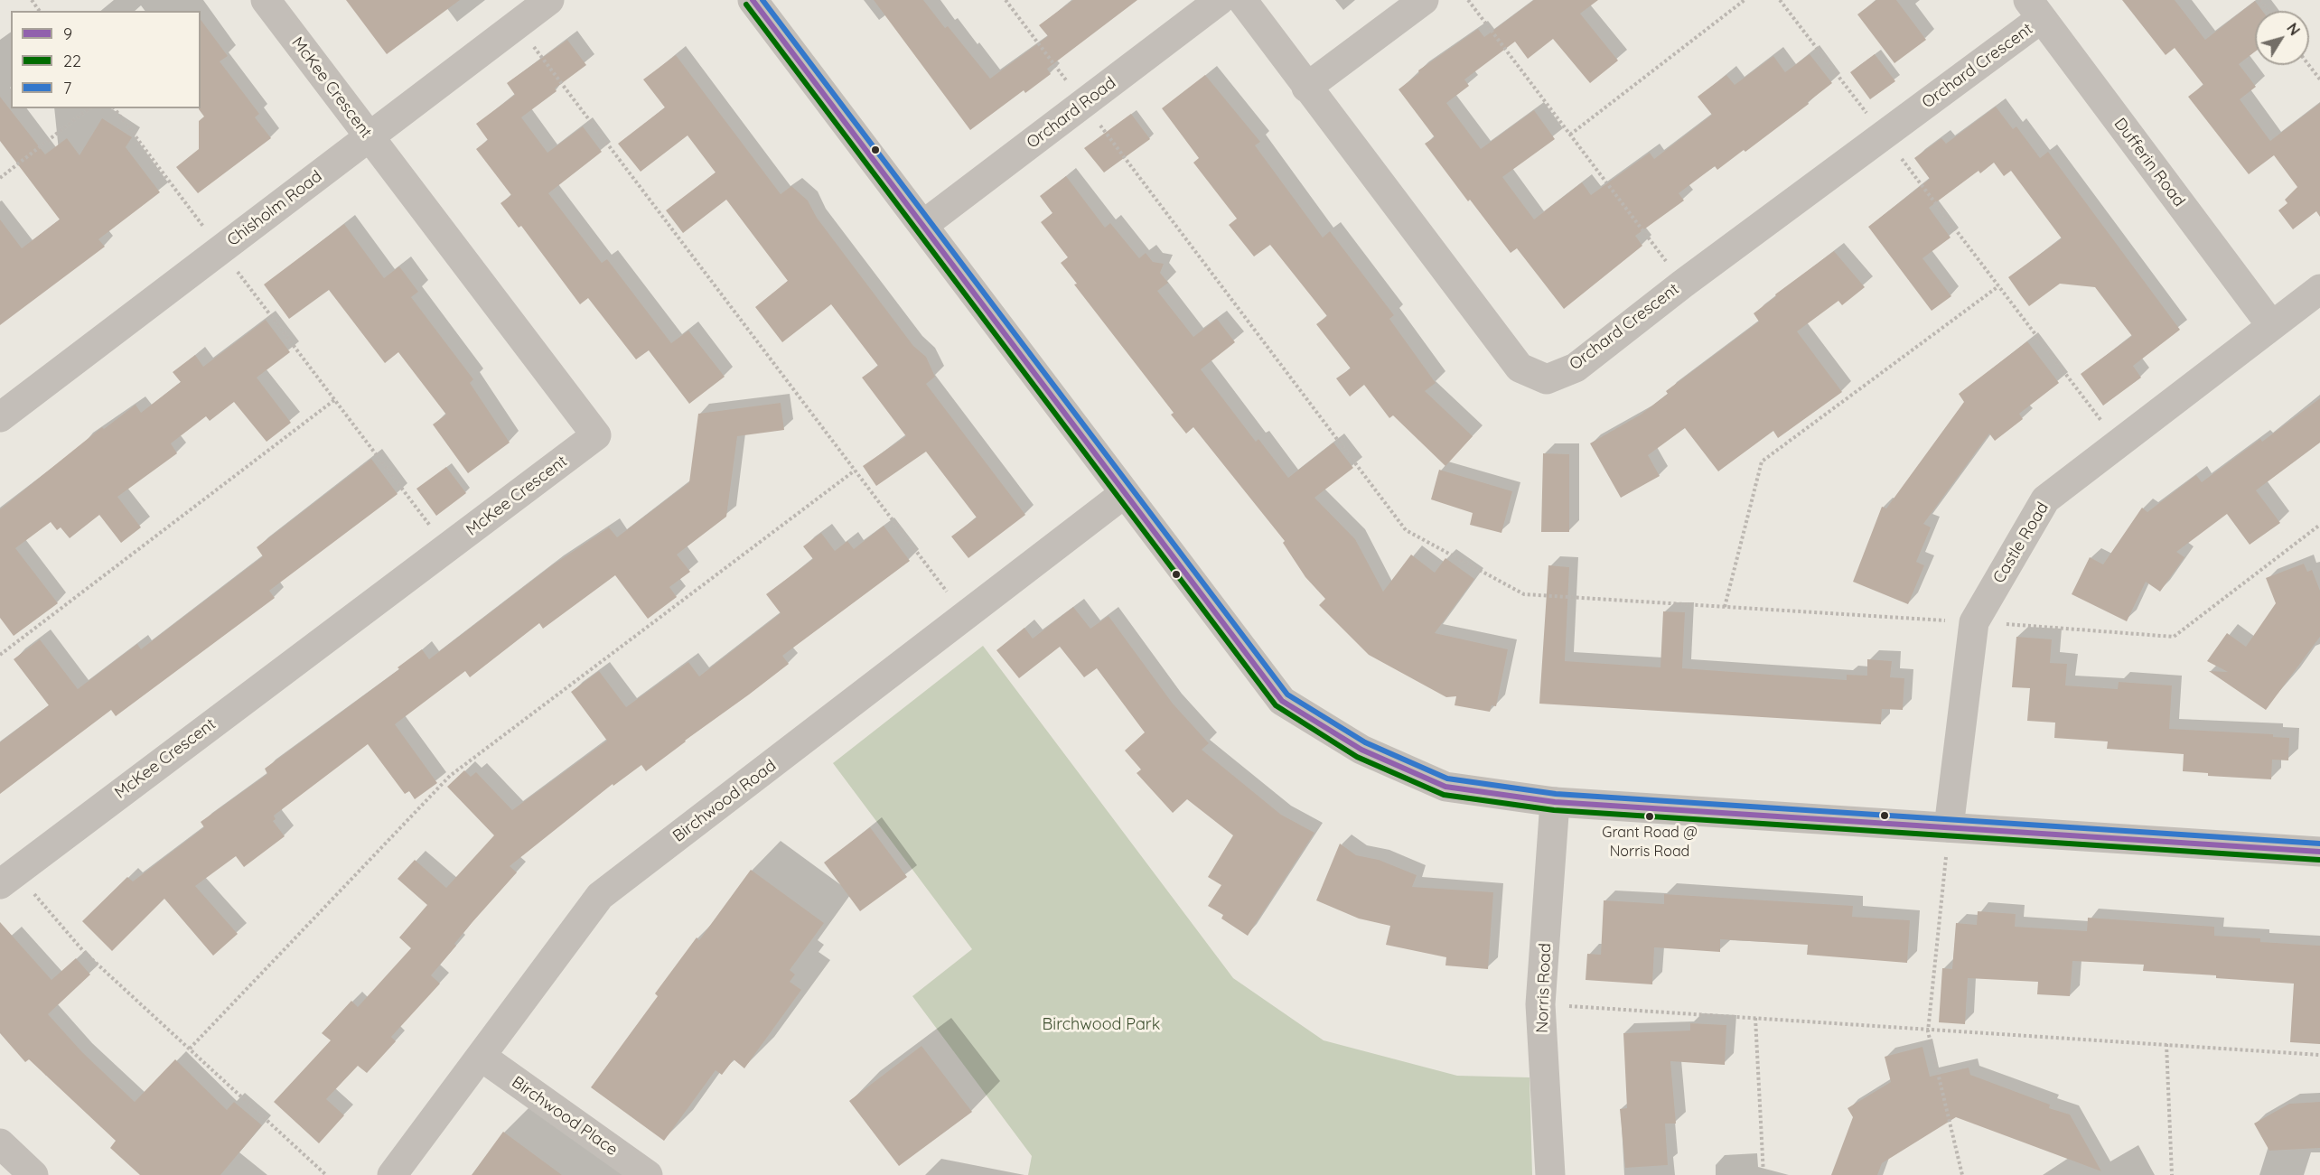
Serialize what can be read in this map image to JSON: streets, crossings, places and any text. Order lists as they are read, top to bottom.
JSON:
{
  "streets": {
    "street": [
      "Orchard Crescent",
      "McKee Crescent",
      "Orchard Road",
      "Dufferin Road",
      "Chisholm Road",
      "Castle Road",
      "Birchwood Road",
      "Norris Road",
      "Birchwood Place"
    ]
  },
  "crossings": [
    ["Orchard Crescent", "Dufferin Road"],
    ["McKee Crescent", "Chisholm Road"],
    ["Dufferin Road", "Castle Road"],
    ["Birchwood Road", "Birchwood Place"]
  ],
  "parks": ["Birchwood Park"],
  "places": ["Grant Road @ Norris Road"],
  "lines": ["transit line 9", "transit line 7", "transit line 22"],
  "legend": ["9", "22", "7"],
  "north": "top right"
}
